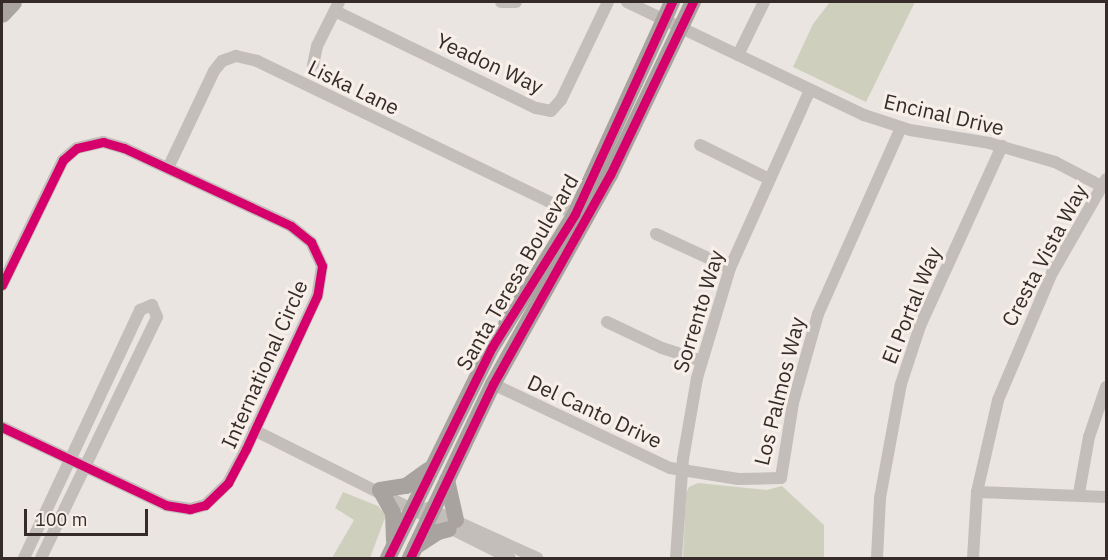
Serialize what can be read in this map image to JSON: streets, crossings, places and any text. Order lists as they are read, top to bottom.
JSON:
{
  "streets": {
    "main road": ["Santa Teresa Boulevard"],
    "street": [
      "Yeadon Way",
      "Liska Lane",
      "Encinal Drive",
      "Cresta Vista Way",
      "El Portal Way",
      "Sorrento Way",
      "International Circle",
      "Los Palmos Way",
      "Del Canto Drive"
    ]
  },
  "crossings": [
    ["Liska Lane", "Santa Teresa Boulevard"],
    ["Liska Lane", "International Circle"],
    ["Encinal Drive", "Cresta Vista Way"],
    ["Encinal Drive", "Santa Teresa Boulevard"],
    ["Encinal Drive", "El Portal Way"],
    ["Encinal Drive", "Sorrento Way"],
    ["Encinal Drive", "Los Palmos Way"],
    ["Santa Teresa Boulevard", "Del Canto Drive"],
    ["Sorrento Way", "Los Palmos Way"],
    ["Sorrento Way", "Del Canto Drive"],
    ["Los Palmos Way", "Del Canto Drive"]
  ],
  "scale_bar": "100 m"
}
